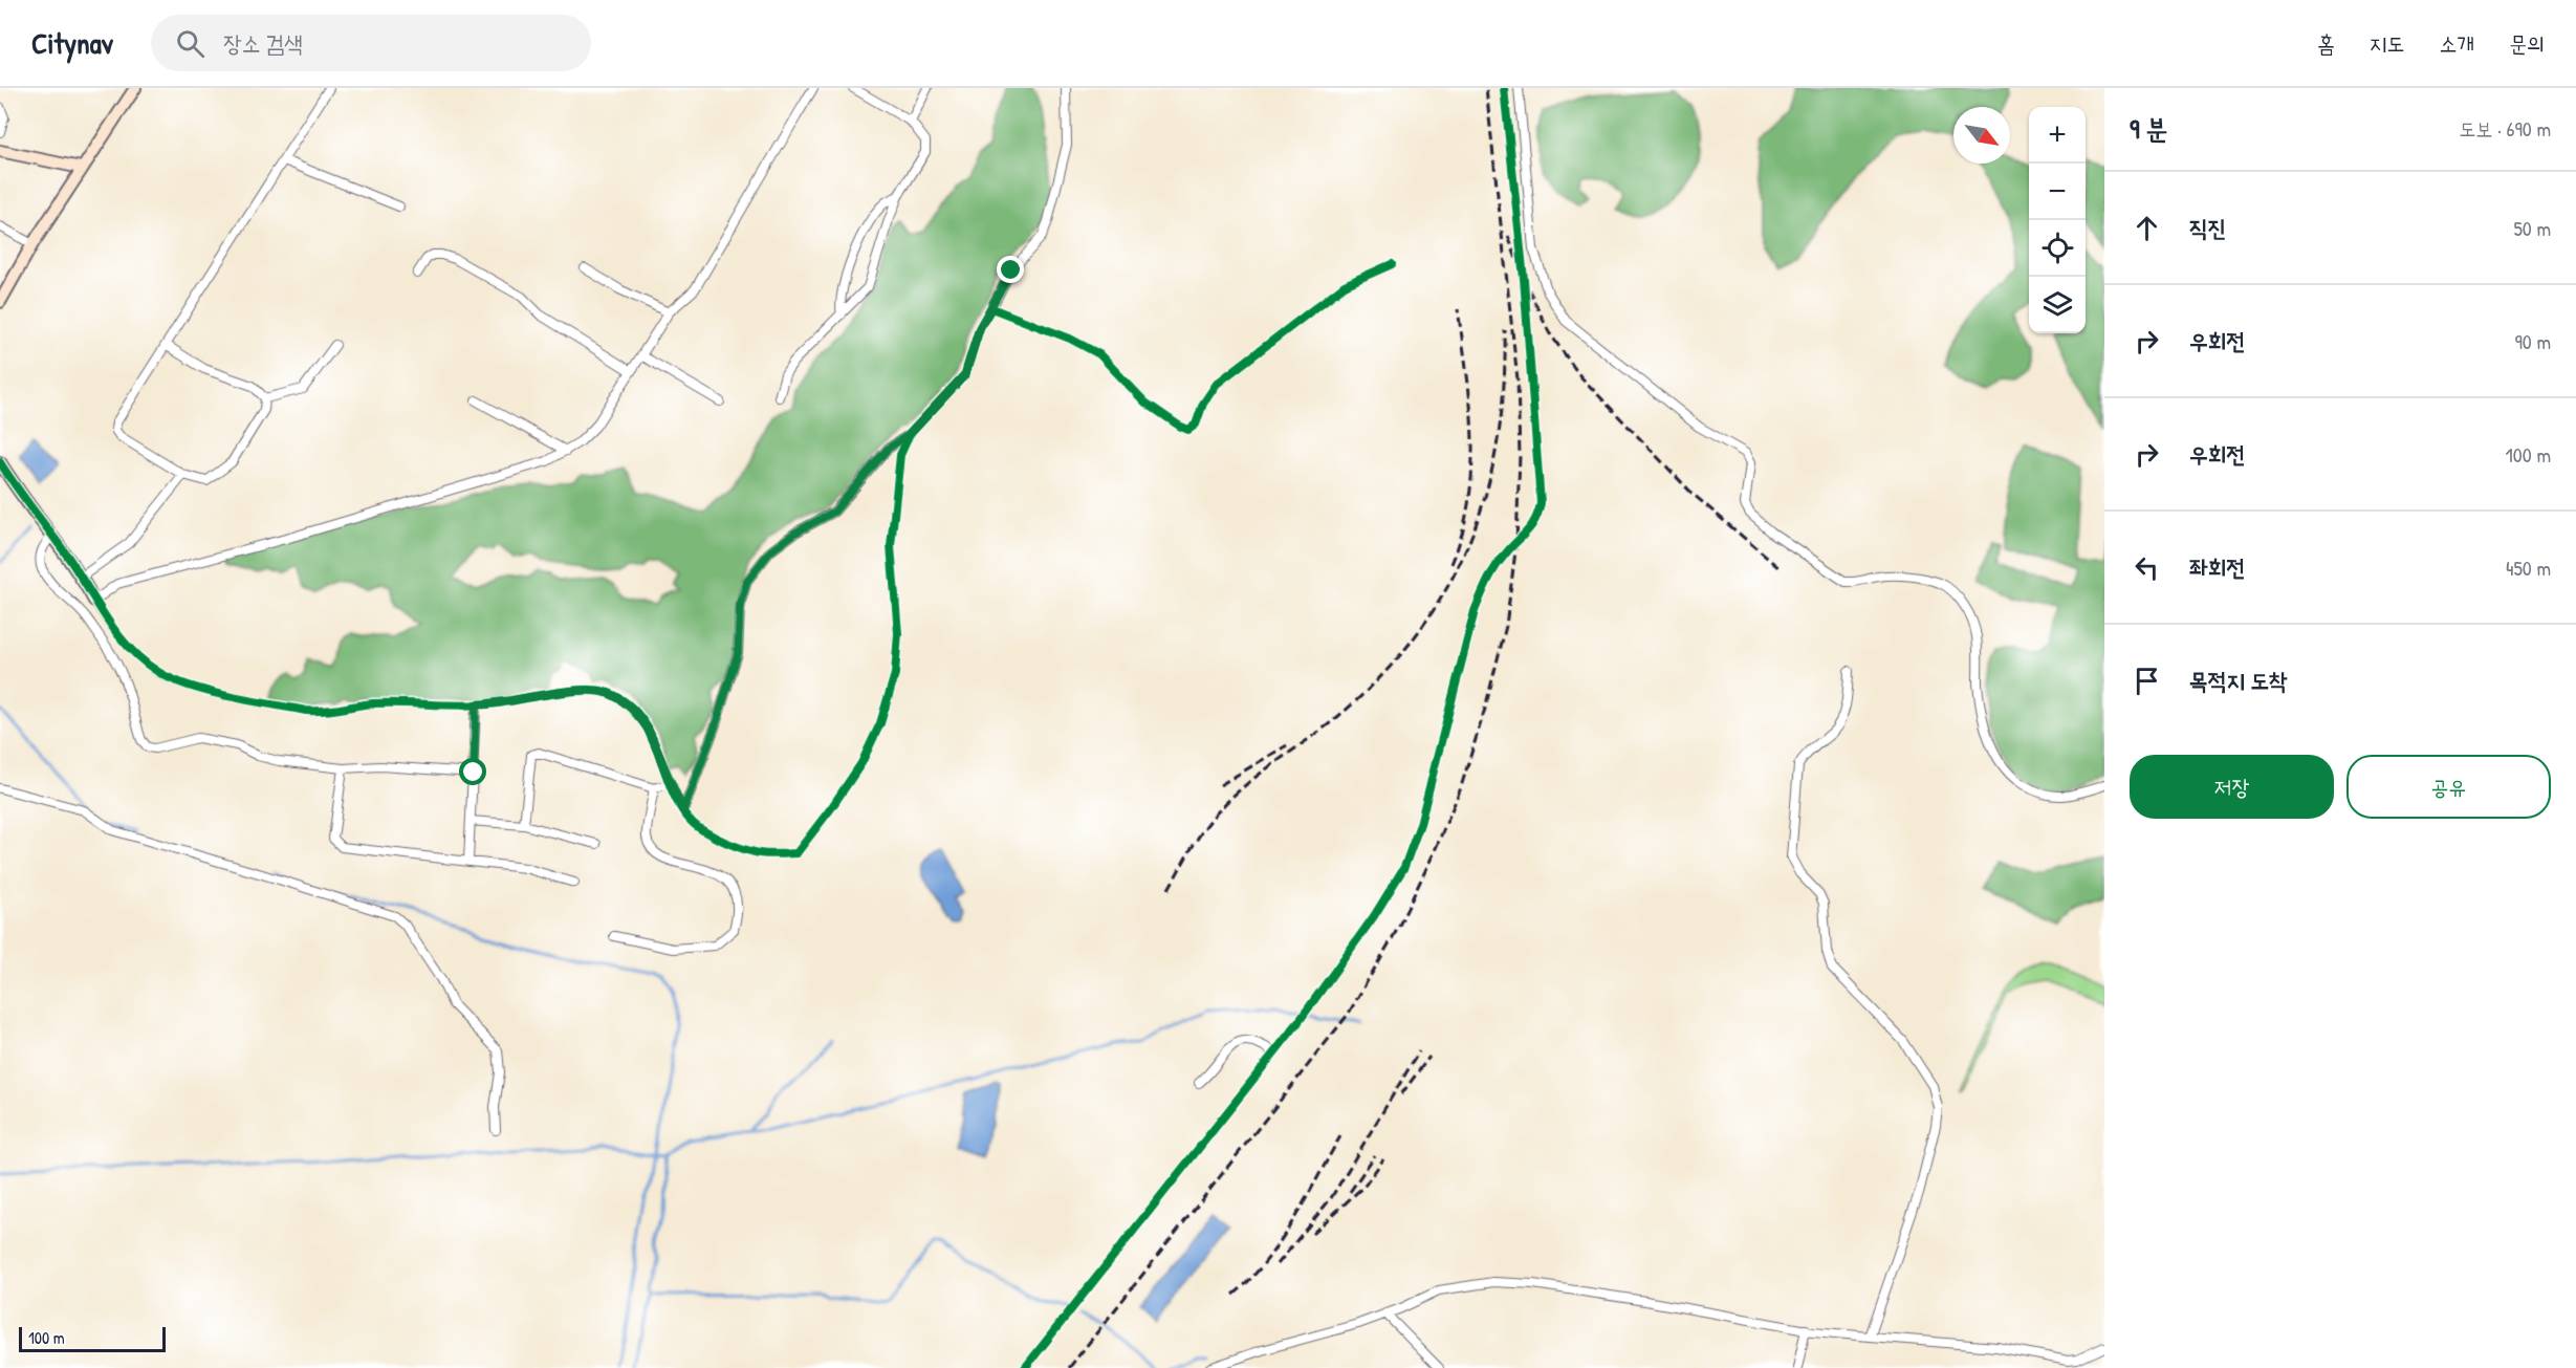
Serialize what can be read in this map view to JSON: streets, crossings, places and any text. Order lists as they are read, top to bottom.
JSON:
{
  "scale_bar": "100 m",
  "north": "bottom right",
  "page": {
    "header": "Citynav",
    "search": "장소 검색",
    "nav": [
      "홈",
      "지도",
      "소개",
      "문의"
    ],
    "heading": ["9 분", "도보 · 690 m"],
    "map_buttons": ["+", "−"],
    "list": [
      ["직진", "50 m"],
      ["우회전", "90 m"],
      ["우회전", "100 m"],
      ["좌회전", "450 m"],
      "목적지 도착"
    ],
    "buttons": ["저장", "공유"],
    "scale": "100 m"
  }
}
